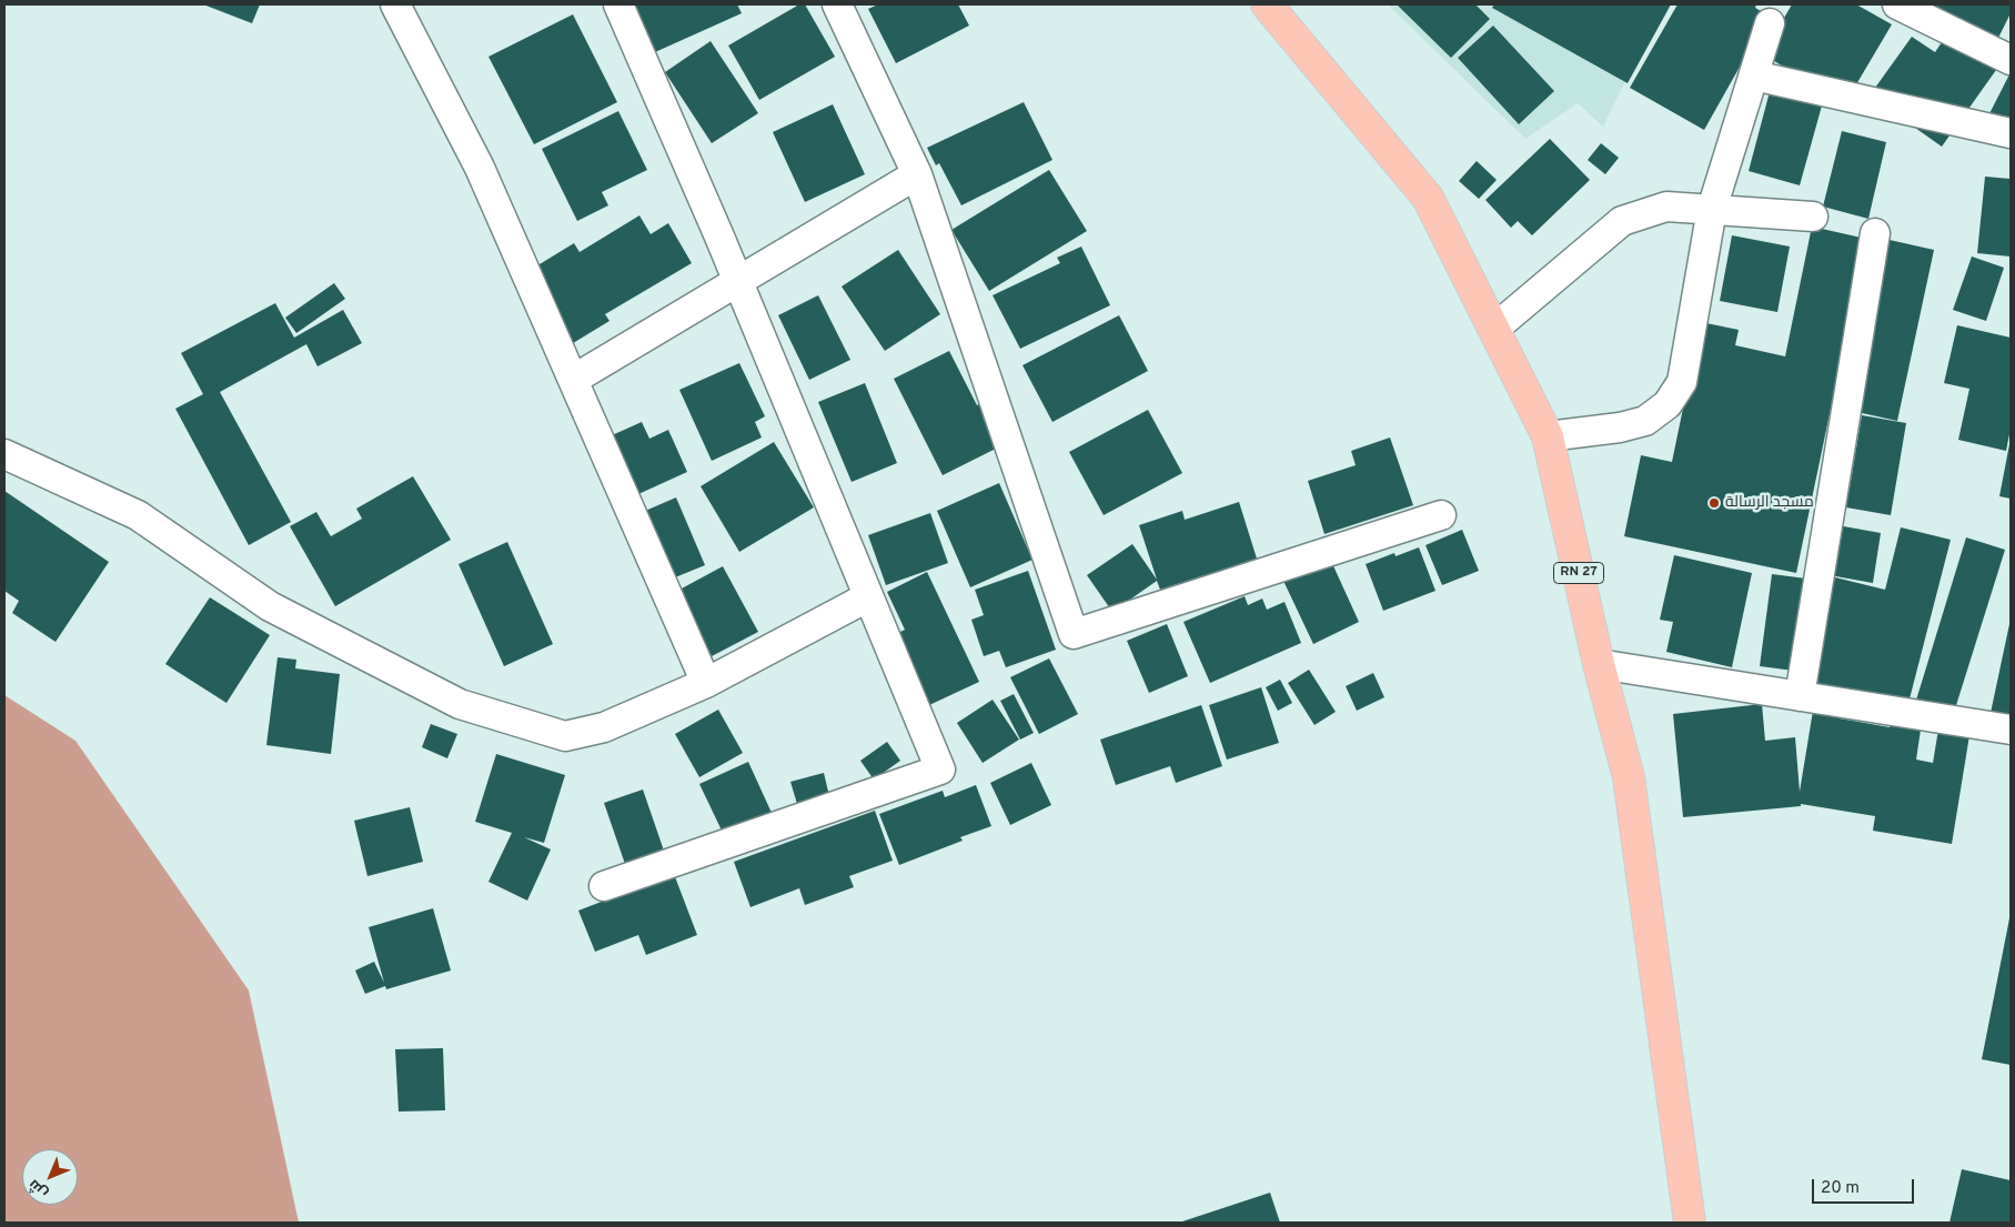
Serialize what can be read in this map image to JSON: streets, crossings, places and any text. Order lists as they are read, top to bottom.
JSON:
{
  "streets": {
    "main road": ["RN 27"]
  },
  "places": ["مسجد الرسالة"],
  "scale_bar": "20 m",
  "north": "bottom left"
}
